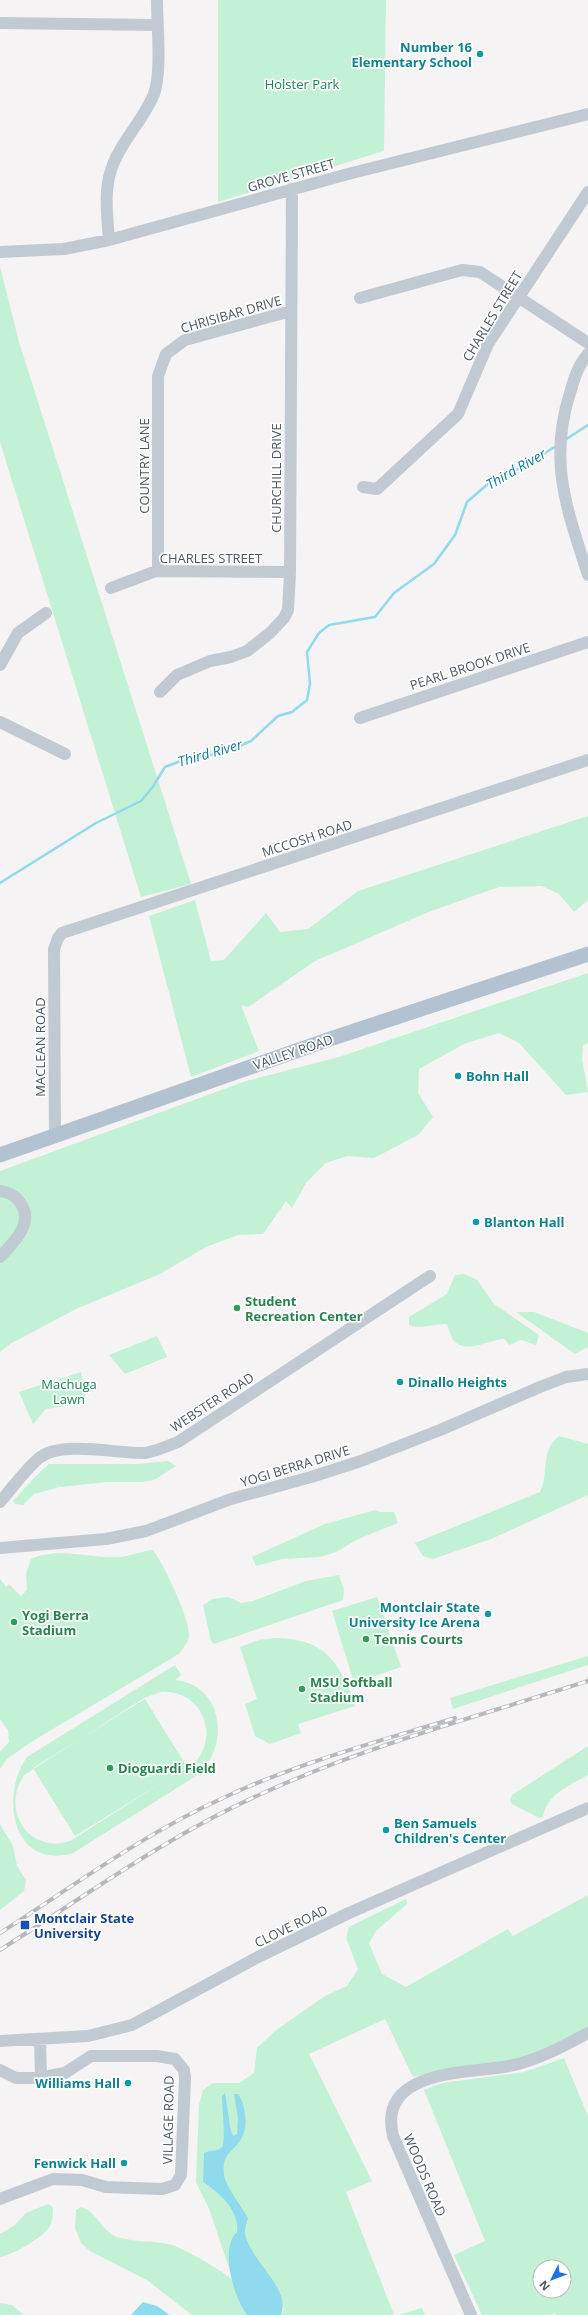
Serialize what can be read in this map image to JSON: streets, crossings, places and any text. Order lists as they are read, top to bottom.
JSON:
{
  "streets": {
    "main road": ["VALLEY ROAD"],
    "street": [
      "GROVE STREET",
      "CHRISIBAR DRIVE",
      "CHARLES STREET",
      "COUNTRY LANE",
      "CHURCHILL DRIVE",
      "PEARL BROOK DRIVE",
      "MCCOSH ROAD",
      "MACLEAN ROAD",
      "WEBSTER ROAD",
      "YOGI BERRA DRIVE",
      "CLOVE ROAD",
      "VILLAGE ROAD",
      "WOODS ROAD"
    ]
  },
  "crossings": [
    ["GROVE STREET", "CHURCHILL DRIVE"],
    ["CHRISIBAR DRIVE", "COUNTRY LANE"],
    ["CHRISIBAR DRIVE", "CHURCHILL DRIVE"],
    ["CHARLES STREET", "COUNTRY LANE"],
    ["CHARLES STREET", "CHURCHILL DRIVE"],
    ["MCCOSH ROAD", "MACLEAN ROAD"],
    ["MACLEAN ROAD", "VALLEY ROAD"]
  ],
  "water": ["Third River"],
  "parks": ["Holster Park", "Machuga Lawn"],
  "places": {
    "other": [
      "Number 16 Elementary School",
      "Bohn Hall",
      "Blanton Hall",
      "Student Recreation Center",
      "Dinallo Heights",
      "Montclair State University Ice Arena",
      "Yogi Berra Stadium",
      "Tennis Courts",
      "MSU Softball Stadium",
      "Dioguardi Field",
      "Ben Samuels Children's Center",
      "Williams Hall",
      "Fenwick Hall"
    ],
    "transit": ["Montclair State University"]
  },
  "north": "bottom left"
}
